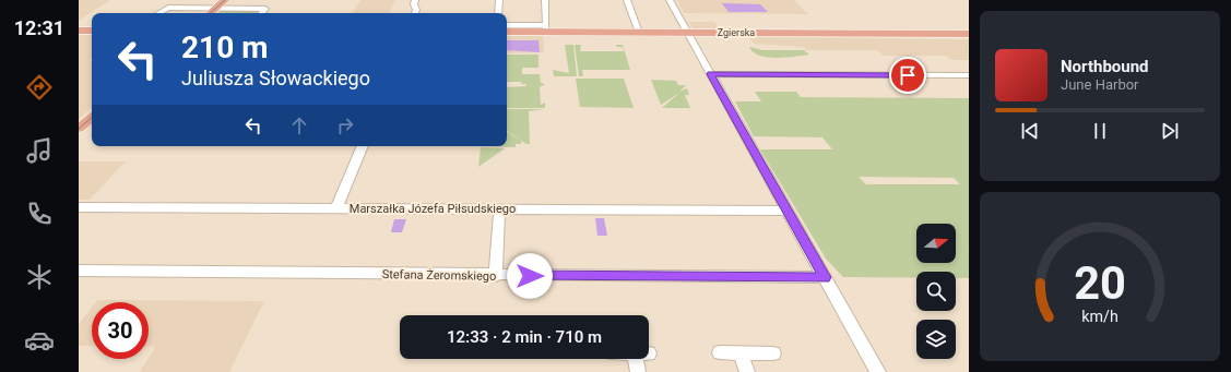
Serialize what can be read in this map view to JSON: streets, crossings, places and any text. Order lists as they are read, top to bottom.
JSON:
{
  "streets": {
    "main road": ["Zgierska"],
    "street": ["Marszałka Józefa Piłsudskiego", "Stefana Żeromskiego"]
  },
  "north": "right",
  "page": {
    "tabs": "12:31",
    "turn": ["210 m", "Juliusza Słowackiego"],
    "song": ["Northbound", "June Harbor"],
    "limit": "30",
    "trip": "12:33 · 2 min · 710 m",
    "gauge": ["20", "km/h"]
  }
}
